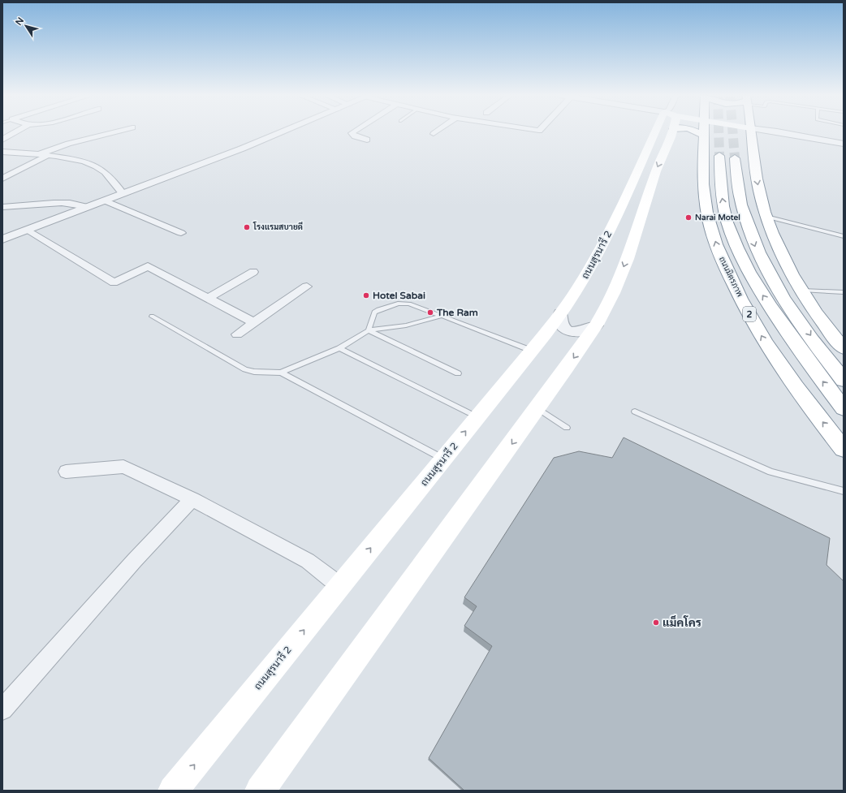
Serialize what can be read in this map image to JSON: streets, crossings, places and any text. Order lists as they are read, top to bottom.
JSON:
{
  "streets": {
    "main road": ["ถนนสุรนารี 2", "ถนนมิตรภาพ", "2"]
  },
  "places": [
    "Narai Motel",
    "โรงแรมสบายดี",
    "Hotel Sabai",
    "The Ram",
    "แม็คโคร"
  ],
  "north": "top left"
}
